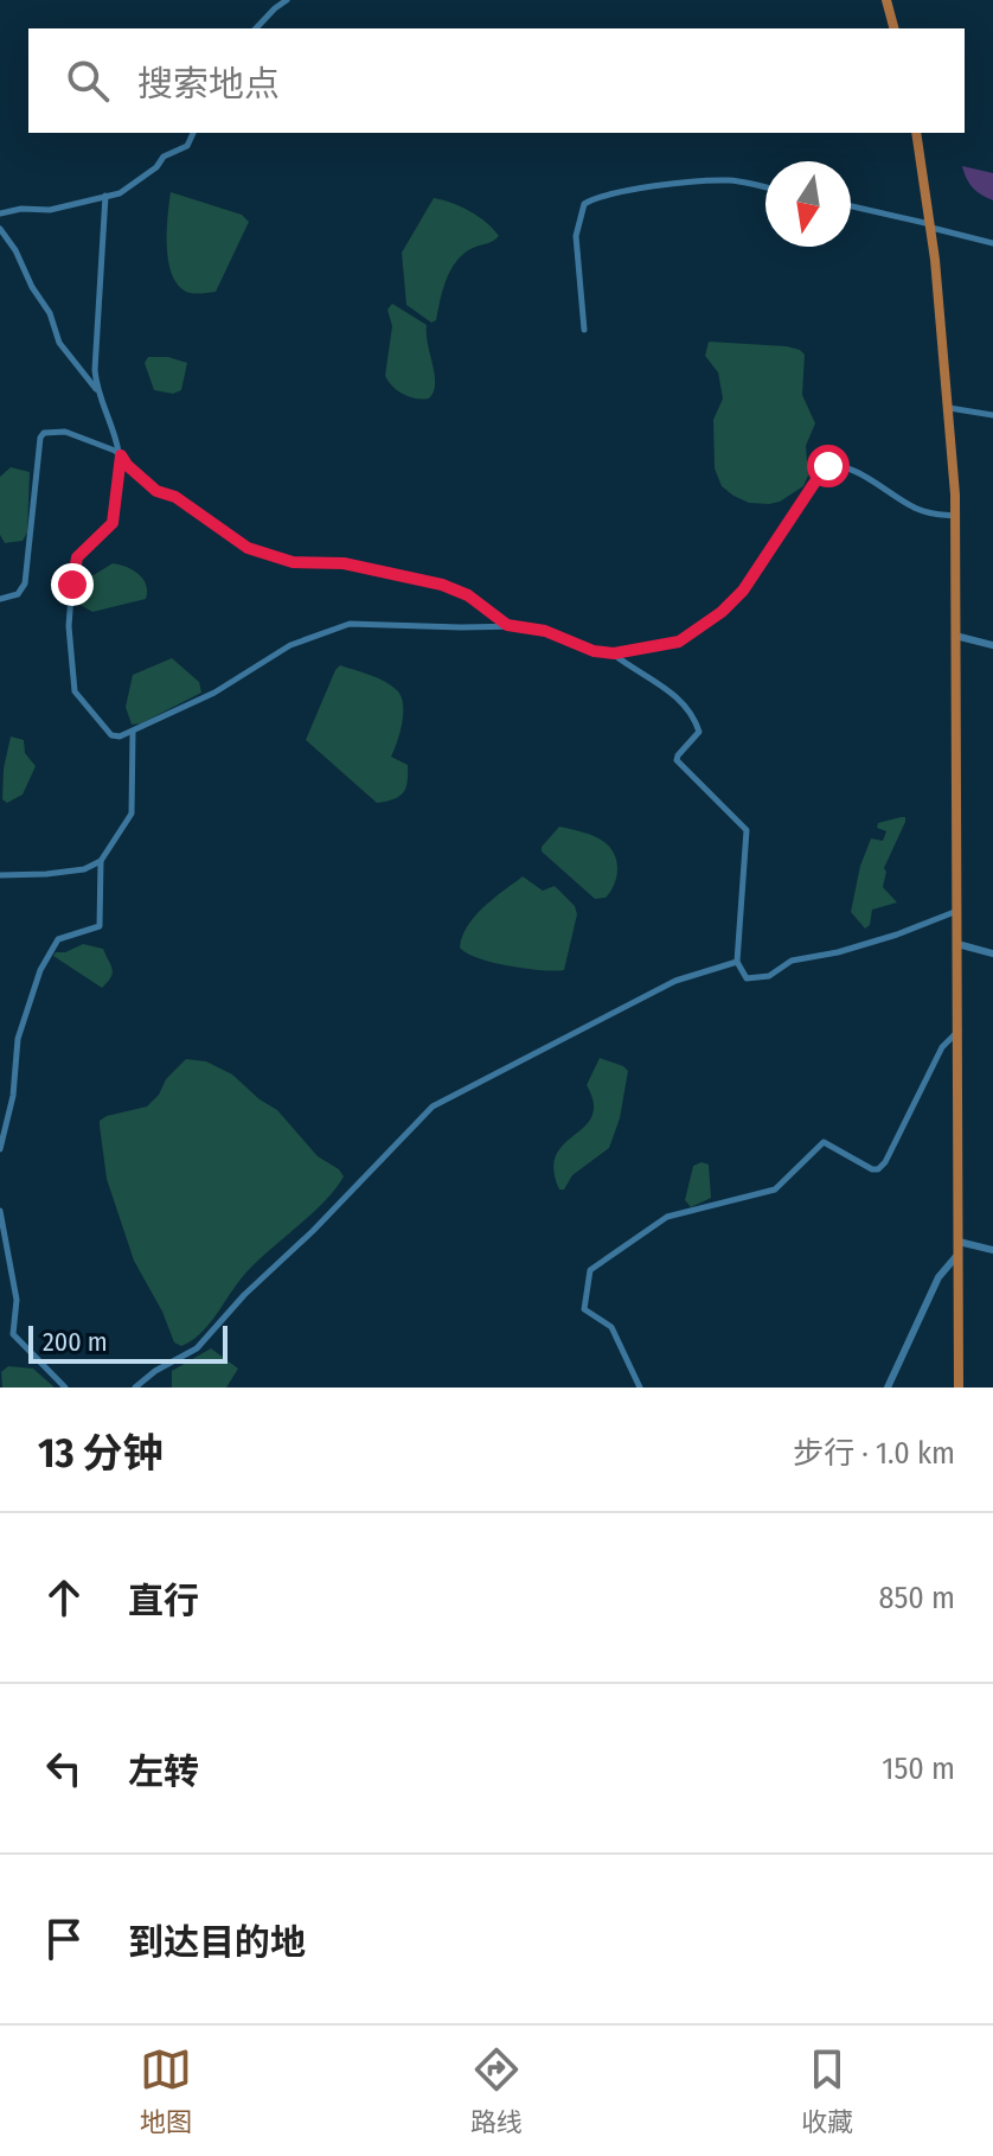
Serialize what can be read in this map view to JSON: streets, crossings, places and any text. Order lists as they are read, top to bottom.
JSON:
{
  "scale_bar": "200 m",
  "north": "bottom",
  "page": {
    "search": "搜索地点",
    "scale": "200 m",
    "heading": ["13 分钟", "步行 · 1.0 km"],
    "list": [
      ["直行", "850 m"],
      ["左转", "150 m"],
      "到达目的地"
    ],
    "nav": ["地图", "路线", "收藏"]
  }
}
